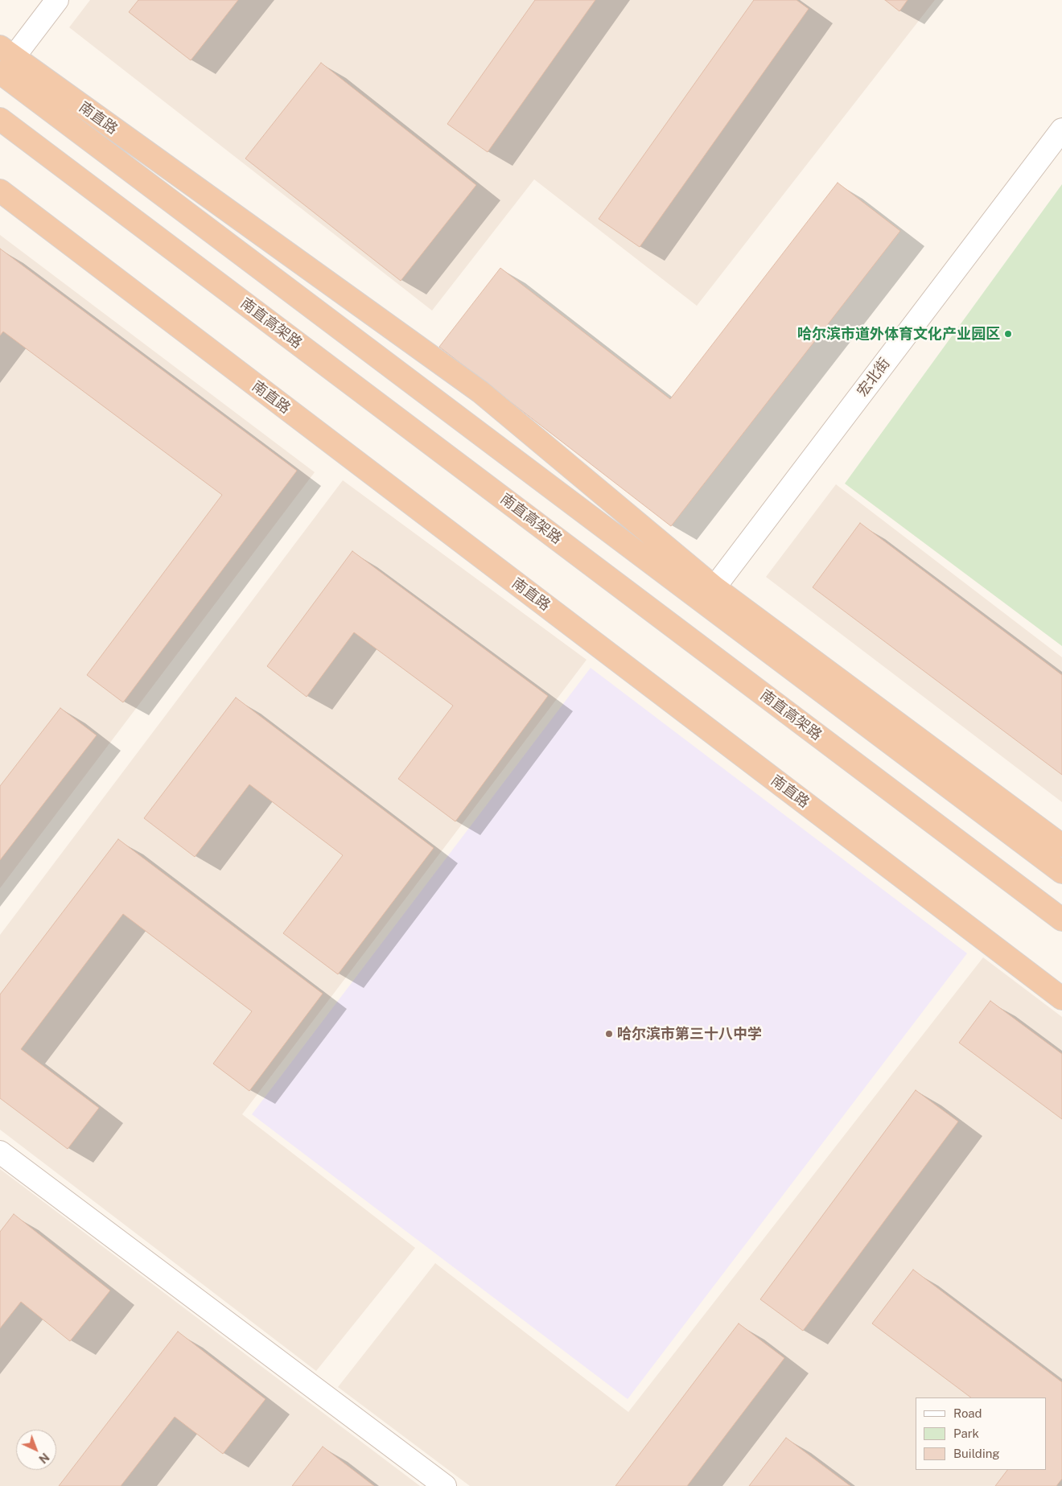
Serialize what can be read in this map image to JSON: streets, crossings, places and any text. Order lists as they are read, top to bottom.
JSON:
{
  "streets": {
    "highway": ["南直路", "南直高架路"],
    "street": ["宏北街"]
  },
  "crossings": [
    ["南直路", "宏北街"]
  ],
  "places": ["哈尔滨市道外体育文化产业园区", "哈尔滨市第三十八中学"],
  "legend": ["Road", "Park", "Building"],
  "north": "bottom right"
}
